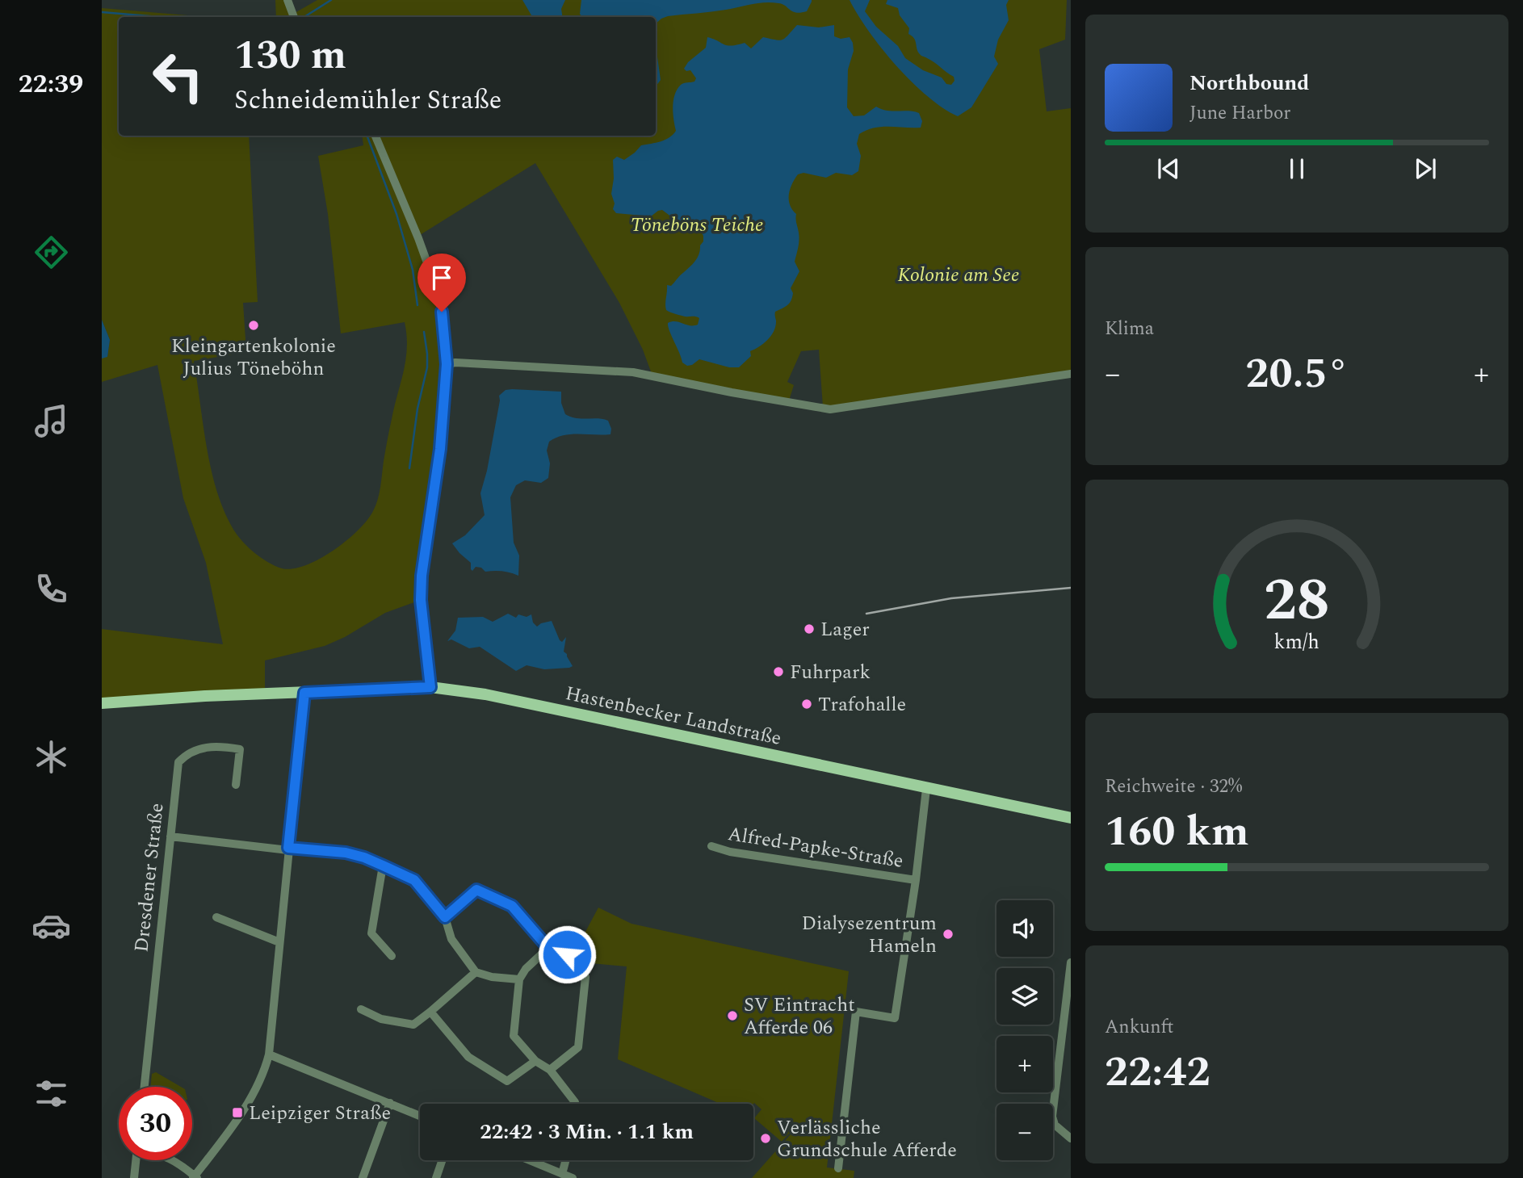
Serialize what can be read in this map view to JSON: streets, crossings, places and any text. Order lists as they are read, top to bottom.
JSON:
{
  "streets": {
    "main road": ["Hastenbecker Landstraße"],
    "street": ["Alfred-Papke-Straße", "Dresdener Straße"]
  },
  "parks": ["Töneböns Teiche", "Kolonie am See"],
  "places": {
    "other": [
      "Kleingartenkolonie Julius Töneböhn",
      "Lager",
      "Fuhrpark",
      "Trafohalle",
      "Dialysezentrum Hameln",
      "SV Eintracht Afferde 06",
      "Verlässliche Grundschule Afferde"
    ],
    "transit": ["Leipziger Straße"]
  },
  "page": {
    "tabs": "22:39",
    "turn": ["130 m", "Schneidemühler Straße"],
    "song": ["Northbound", "June Harbor"],
    "tile": [
      "Klima",
      ["Reichweite · 32%", "160 km"],
      ["Ankunft", "22:42"]
    ],
    "heat": ["−", "20.5°", "+"],
    "map_buttons": ["+", "−"],
    "limit": "30",
    "trip": "22:42 · 3 Min. · 1.1 km",
    "gauge": ["28", "km/h"]
  }
}
